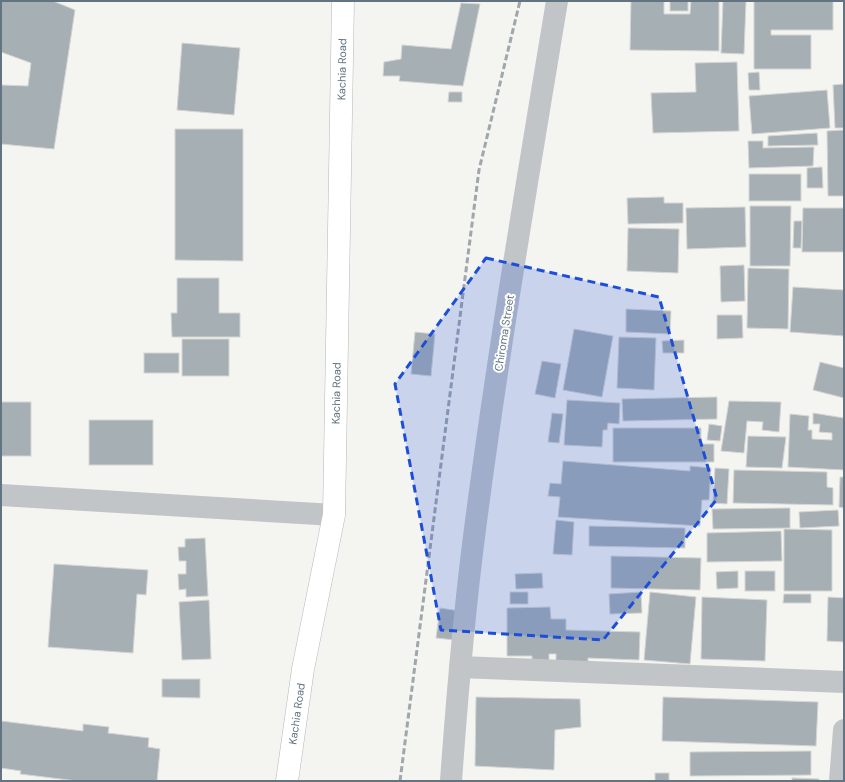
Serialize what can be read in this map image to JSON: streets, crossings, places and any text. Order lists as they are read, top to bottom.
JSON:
{
  "streets": {
    "main road": ["Kachia Road"],
    "street": ["Chiroma Street"]
  }
}
